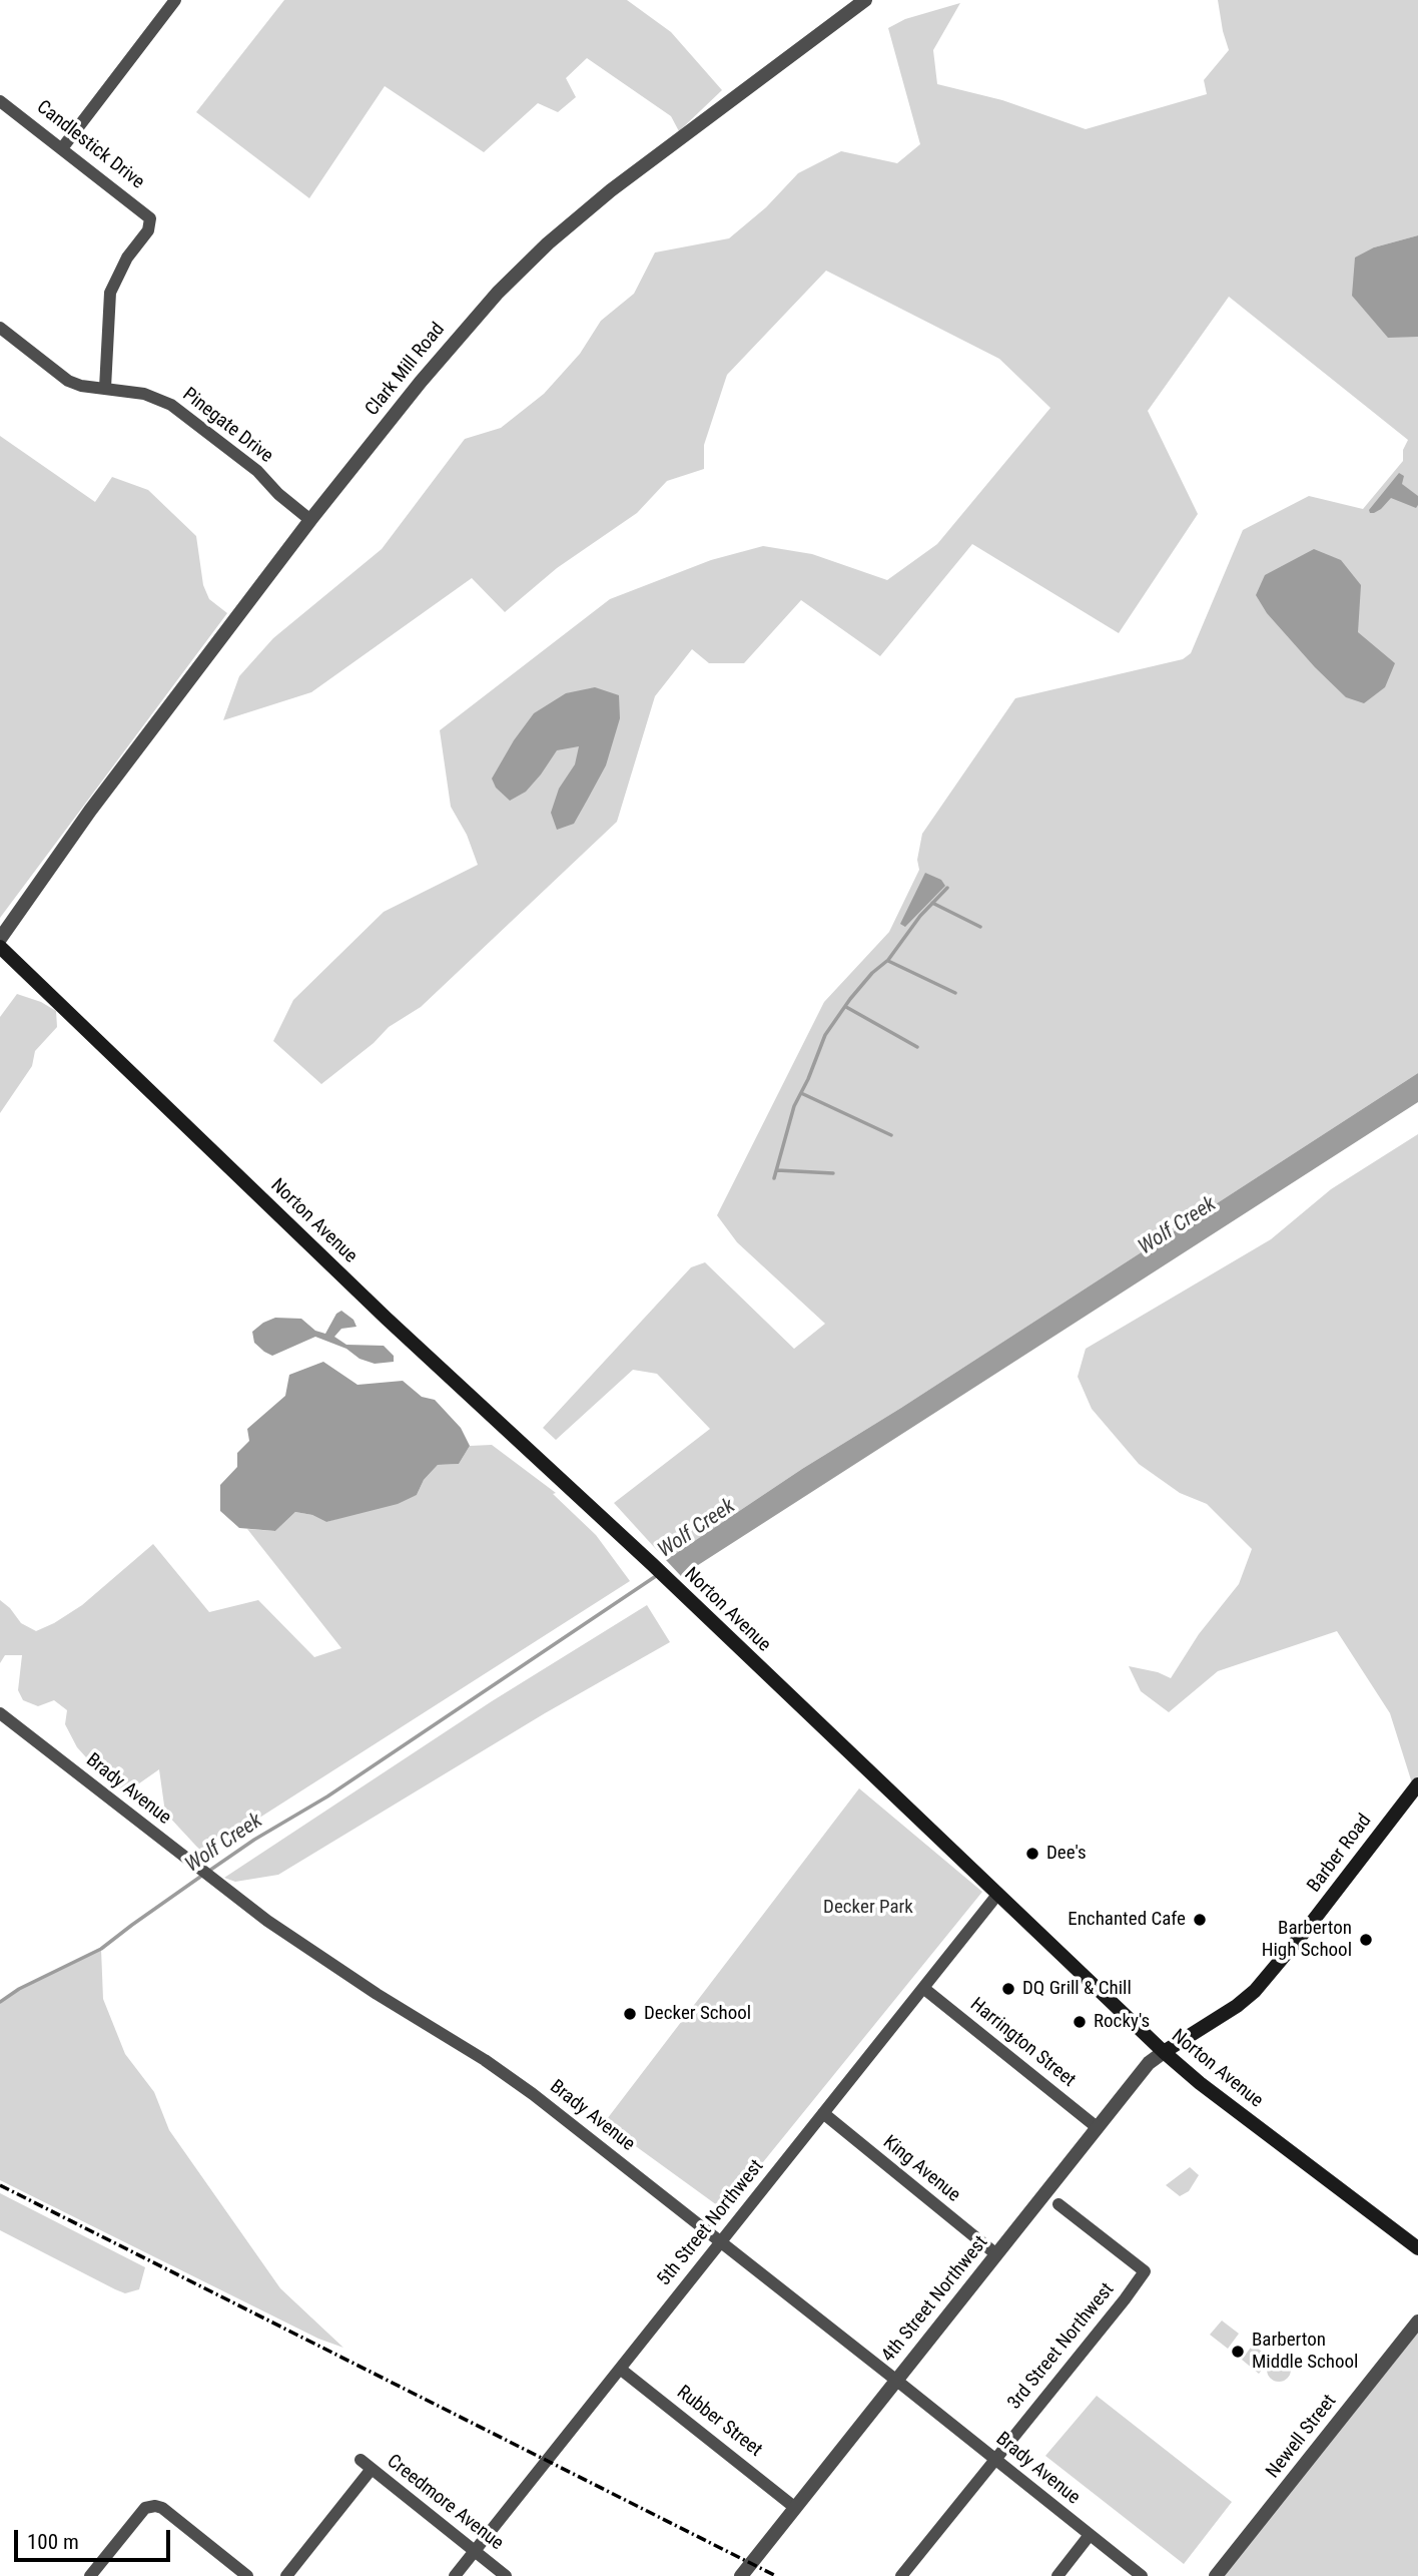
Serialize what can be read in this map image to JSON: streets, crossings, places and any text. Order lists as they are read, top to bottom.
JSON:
{
  "streets": {
    "main road": ["Norton Avenue", "Barber Road"],
    "street": [
      "Candlestick Drive",
      "Clark Mill Road",
      "Pinegate Drive",
      "Brady Avenue",
      "Harrington Street",
      "King Avenue",
      "5th Street Northwest",
      "4th Street Northwest",
      "3rd Street Northwest",
      "Rubber Street",
      "Newell Street",
      "Creedmore Avenue"
    ]
  },
  "crossings": [
    ["Candlestick Drive", "Pinegate Drive"],
    ["Clark Mill Road", "Pinegate Drive"],
    ["Norton Avenue", "Barber Road"],
    ["Norton Avenue", "5th Street Northwest"],
    ["Norton Avenue", "4th Street Northwest"],
    ["Brady Avenue", "5th Street Northwest"],
    ["Brady Avenue", "4th Street Northwest"],
    ["Brady Avenue", "3rd Street Northwest"],
    ["Barber Road", "4th Street Northwest"],
    ["Harrington Street", "5th Street Northwest"],
    ["Harrington Street", "4th Street Northwest"],
    ["King Avenue", "5th Street Northwest"],
    ["King Avenue", "4th Street Northwest"],
    ["5th Street Northwest", "Rubber Street"],
    ["5th Street Northwest", "Creedmore Avenue"],
    ["4th Street Northwest", "Rubber Street"]
  ],
  "water": ["Wolf Creek"],
  "parks": ["Decker Park"],
  "places": [
    "Dee's",
    "Enchanted Cafe",
    "Barberton High School",
    "DQ Grill & Chill",
    "Decker School",
    "Rocky's",
    "Barberton Middle School"
  ],
  "scale_bar": "100 m"
}
